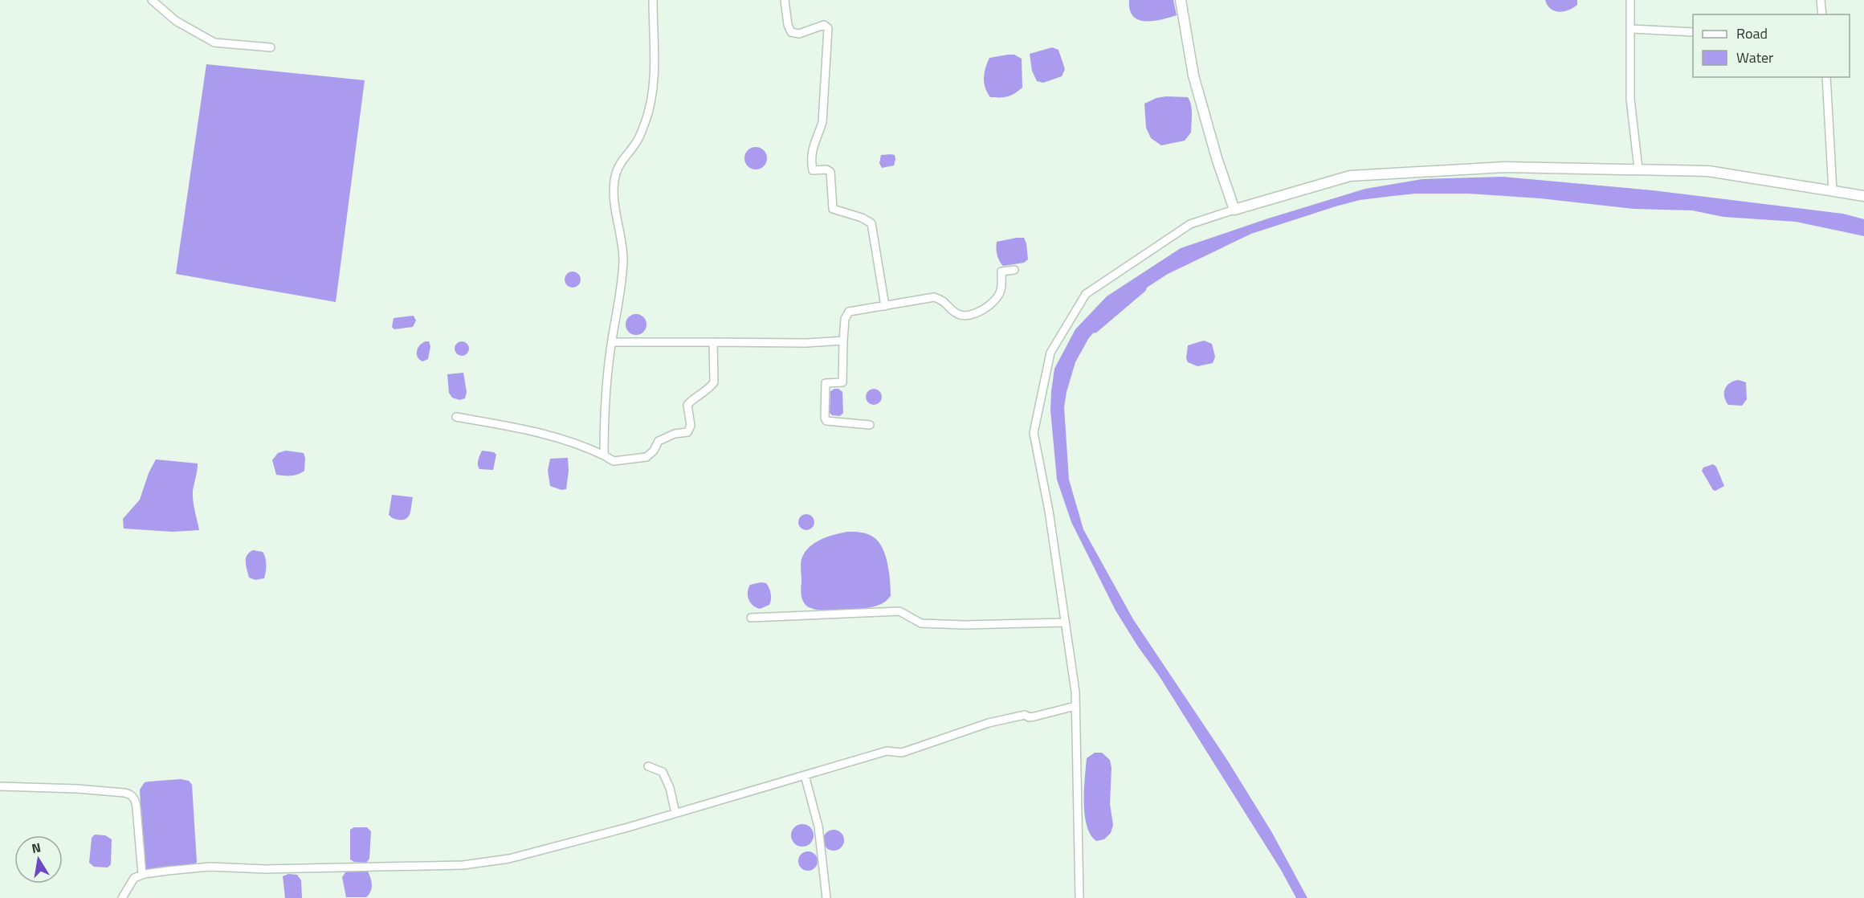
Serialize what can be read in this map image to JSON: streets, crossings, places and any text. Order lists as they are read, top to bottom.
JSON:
{
  "legend": ["Road", "Water"],
  "north": "top"
}
